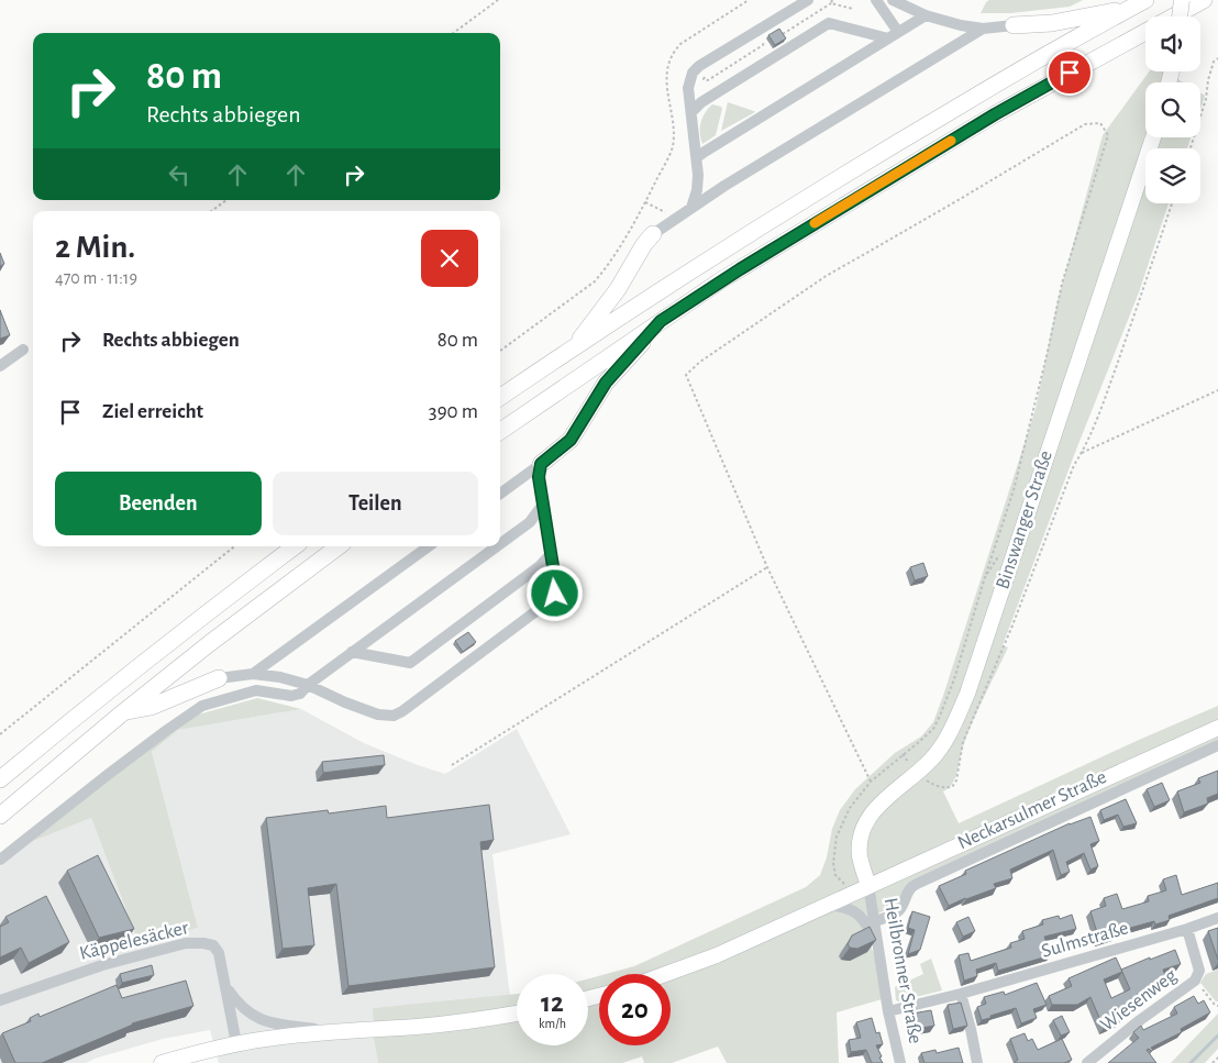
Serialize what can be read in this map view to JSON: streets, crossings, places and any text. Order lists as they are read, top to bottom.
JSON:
{
  "streets": {
    "main road": ["Binswanger Straße"],
    "street": [
      "Neckarsulmer Straße",
      "Sulmstraße",
      "Käppelesäcker",
      "Heilbronner Straße",
      "Wiesenweg"
    ]
  },
  "crossings": [
    ["Binswanger Straße", "Heilbronner Straße"],
    ["Neckarsulmer Straße", "Heilbronner Straße"],
    ["Sulmstraße", "Heilbronner Straße"],
    ["Sulmstraße", "Wiesenweg"]
  ],
  "page": {
    "turn": ["80 m", "Rechts abbiegen"],
    "heading": ["2 Min.", "470 m · 11:19"],
    "list": [
      {
        "name": "Rechts abbiegen",
        "value": "80 m"
      },
      {
        "name": "Ziel erreicht",
        "value": "390 m"
      }
    ],
    "buttons": ["Beenden", "Teilen"],
    "speed": "12 km/h",
    "limit": "20"
  }
}
